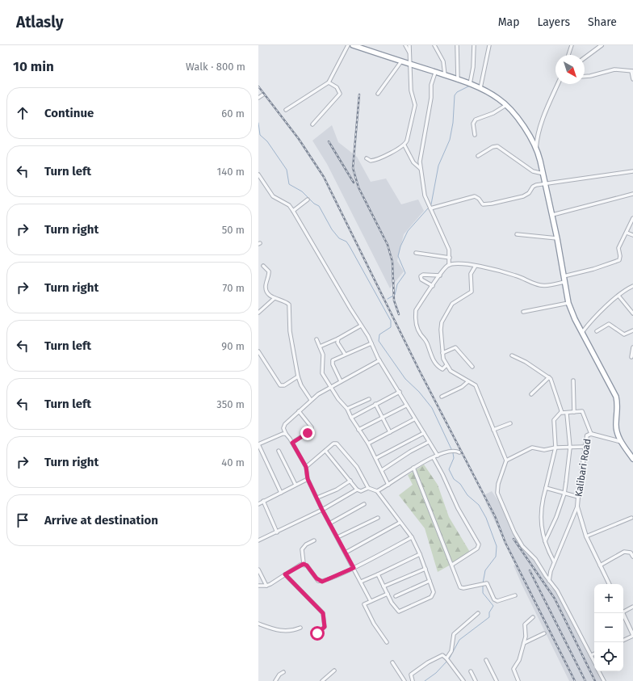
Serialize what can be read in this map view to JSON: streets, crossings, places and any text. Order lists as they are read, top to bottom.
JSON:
{
  "streets": {
    "street": ["Kalibari Road"]
  },
  "north": "bottom right",
  "page": {
    "header": "Atlasly",
    "nav": ["Map", "Layers", "Share"],
    "heading": ["10 min", "Walk · 800 m"],
    "list": [
      ["Continue", "60 m"],
      ["Turn left", "140 m"],
      ["Turn right", "50 m"],
      ["Turn right", "70 m"],
      ["Turn left", "90 m"],
      ["Turn left", "350 m"],
      ["Turn right", "40 m"],
      "Arrive at destination"
    ],
    "map_buttons": ["+", "−"]
  }
}
